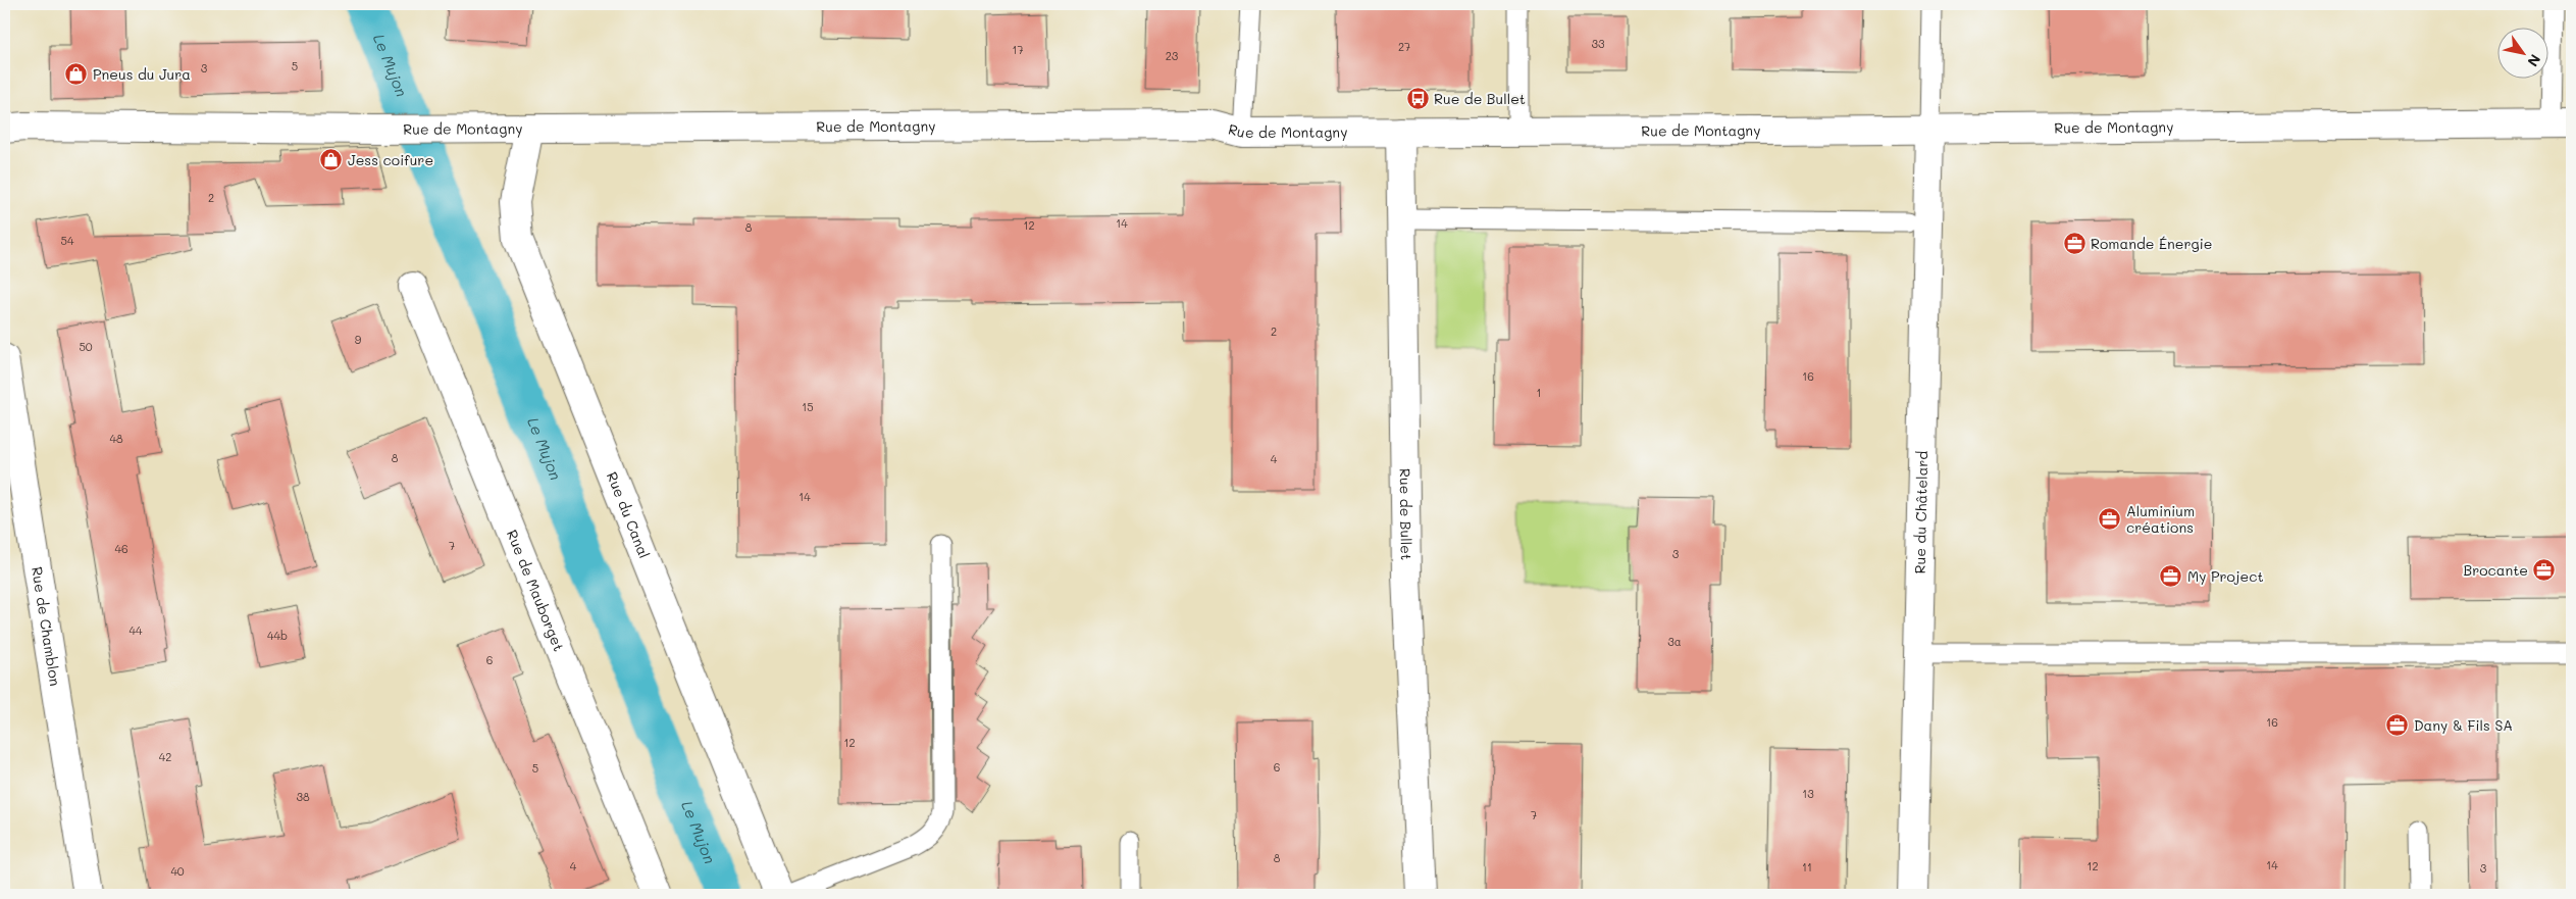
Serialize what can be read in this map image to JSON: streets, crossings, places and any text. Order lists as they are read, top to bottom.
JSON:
{
  "streets": {
    "street": [
      "Rue de Montagny",
      "Rue du Châtelard",
      "Rue de Bullet",
      "Rue du Canal",
      "Rue de Mauborget",
      "Rue de Chamblon"
    ]
  },
  "crossings": [
    ["Rue de Montagny", "Rue du Châtelard"],
    ["Rue de Montagny", "Rue de Bullet"],
    ["Rue de Montagny", "Rue du Canal"]
  ],
  "water": ["Le Mujon"],
  "places": {
    "shop": ["Pneus du Jura", "Jess coifure"],
    "bus stop": ["Rue de Bullet"],
    "office": [
      "Romande Énergie",
      "Aluminium créations",
      "Brocante",
      "My Project",
      "Dany & Fils SA"
    ]
  },
  "house_numbers": [
    "33",
    "27",
    "17",
    "23",
    "5",
    "3",
    "2",
    "14",
    "12",
    "8",
    "54",
    "2",
    "9",
    "50",
    "16",
    "1",
    "15",
    "48",
    "8",
    "4",
    "14",
    "7",
    "46",
    "3",
    "44",
    "44b",
    "3a",
    "6",
    "16",
    "12",
    "42",
    "6",
    "5",
    "13",
    "38",
    "7",
    "8",
    "14",
    "4",
    "12",
    "11",
    "3",
    "40"
  ],
  "north": "bottom right"
}
